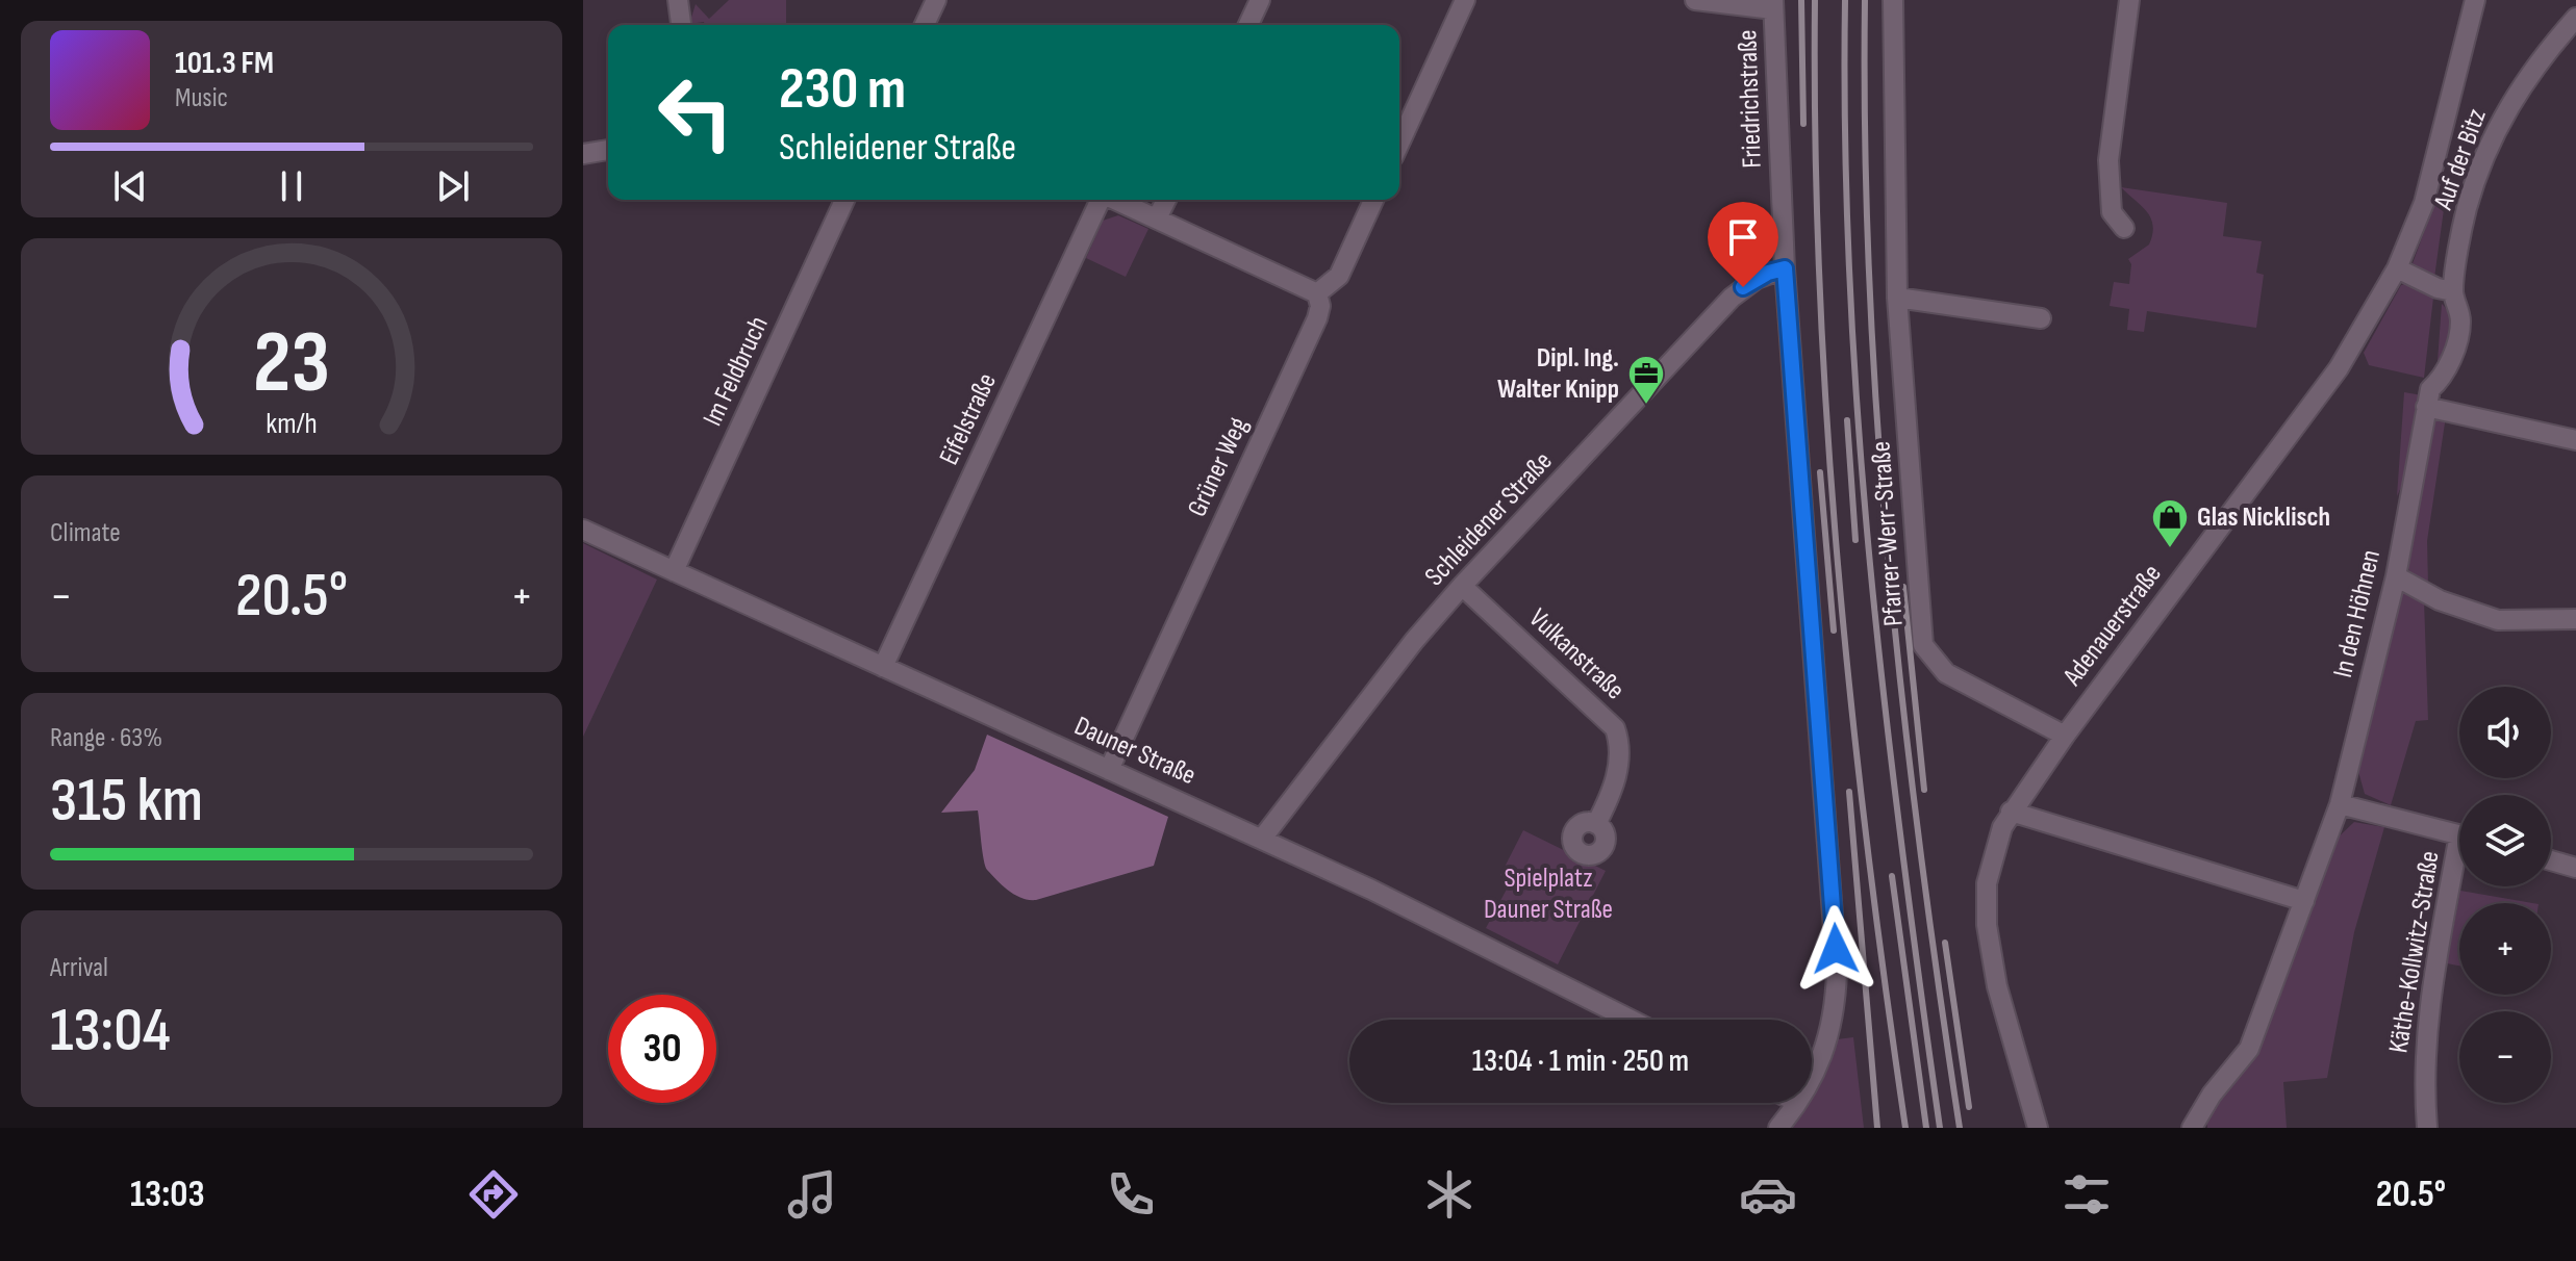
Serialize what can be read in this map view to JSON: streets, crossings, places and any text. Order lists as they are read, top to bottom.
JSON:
{
  "streets": {
    "street": [
      "Friedrichstraße",
      "Auf der Bitz",
      "Im Feldbruch",
      "Eifelstraße",
      "Grüner Weg",
      "Schleidener Straße",
      "Pfarrer-Werr-Straße",
      "In den Höhnen",
      "Adenauerstraße",
      "Vulkanstraße",
      "Dauner Straße",
      "Käthe-Kollwitz-Straße"
    ]
  },
  "crossings": [
    ["Friedrichstraße", "Schleidener Straße"],
    ["Auf der Bitz", "In den Höhnen"],
    ["Im Feldbruch", "Dauner Straße"],
    ["Eifelstraße", "Dauner Straße"],
    ["Grüner Weg", "Dauner Straße"],
    ["Schleidener Straße", "Vulkanstraße"],
    ["Schleidener Straße", "Dauner Straße"],
    ["Pfarrer-Werr-Straße", "Adenauerstraße"]
  ],
  "parks": ["Spielplatz Dauner Straße"],
  "places": {
    "office": ["Dipl. Ing. Walter Knipp"],
    "shop": ["Glas Nicklisch"]
  },
  "page": {
    "turn": ["230 m", "Schleidener Straße"],
    "song": ["101.3 FM", "Music"],
    "tile": [
      "Climate",
      ["Range · 63%", "315 km"],
      ["Arrival", "13:04"]
    ],
    "heat": ["−", "20.5°", "+"],
    "map_buttons": ["+", "−"],
    "limit": "30",
    "trip": "13:04 · 1 min · 250 m",
    "tabs": ["13:03", "20.5°"],
    "gauge": ["23", "km/h"]
  }
}
